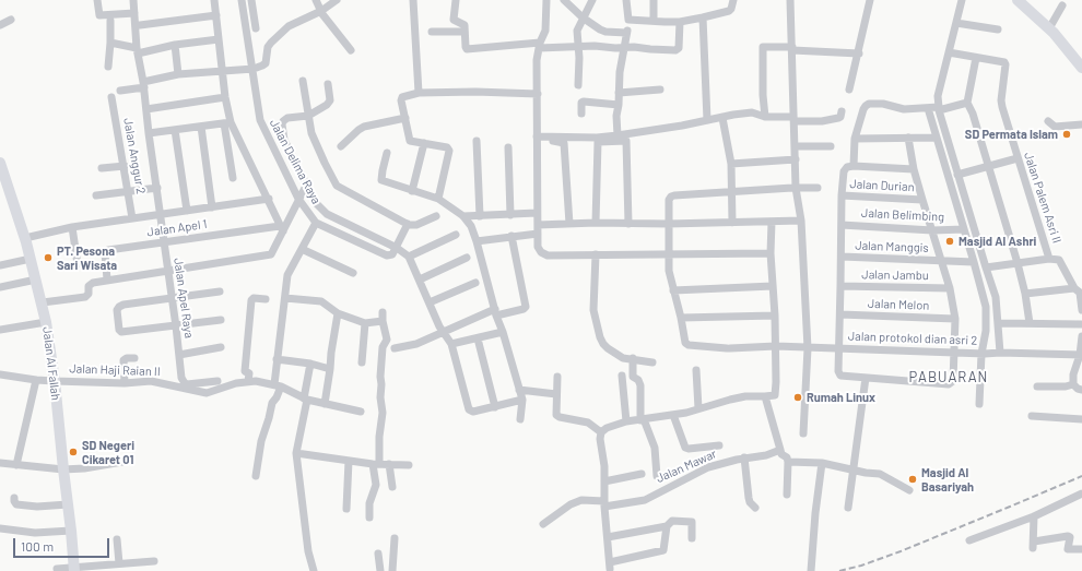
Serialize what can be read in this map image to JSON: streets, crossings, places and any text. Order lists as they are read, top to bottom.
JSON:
{
  "streets": {
    "street": [
      "Jalan Anggur 2",
      "Jalan Delima Raya",
      "Jalan Durian",
      "Jalan Palem Asri II",
      "Jalan Belimbing",
      "Jalan Apel 1",
      "Jalan Manggis",
      "Jalan Jambu",
      "Jalan Apel Raya",
      "Jalan Melon",
      "Jalan protokol dian asri 2",
      "Jalan Al Fallah",
      "Jalan Haji Raian II",
      "Jalan Mawar"
    ]
  },
  "crossings": [
    ["Jalan Apel 1", "Jalan Apel Raya"],
    ["Jalan Al Fallah", "Jalan Haji Raian II"]
  ],
  "districts": ["PABUARAN"],
  "places": [
    "SD Permata Islam",
    "Masjid Al Ashri",
    "PT. Pesona Sari Wisata",
    "Rumah Linux",
    "SD Negeri Cikaret 01",
    "Masjid Al Basariyah"
  ],
  "scale_bar": "100 m"
}
